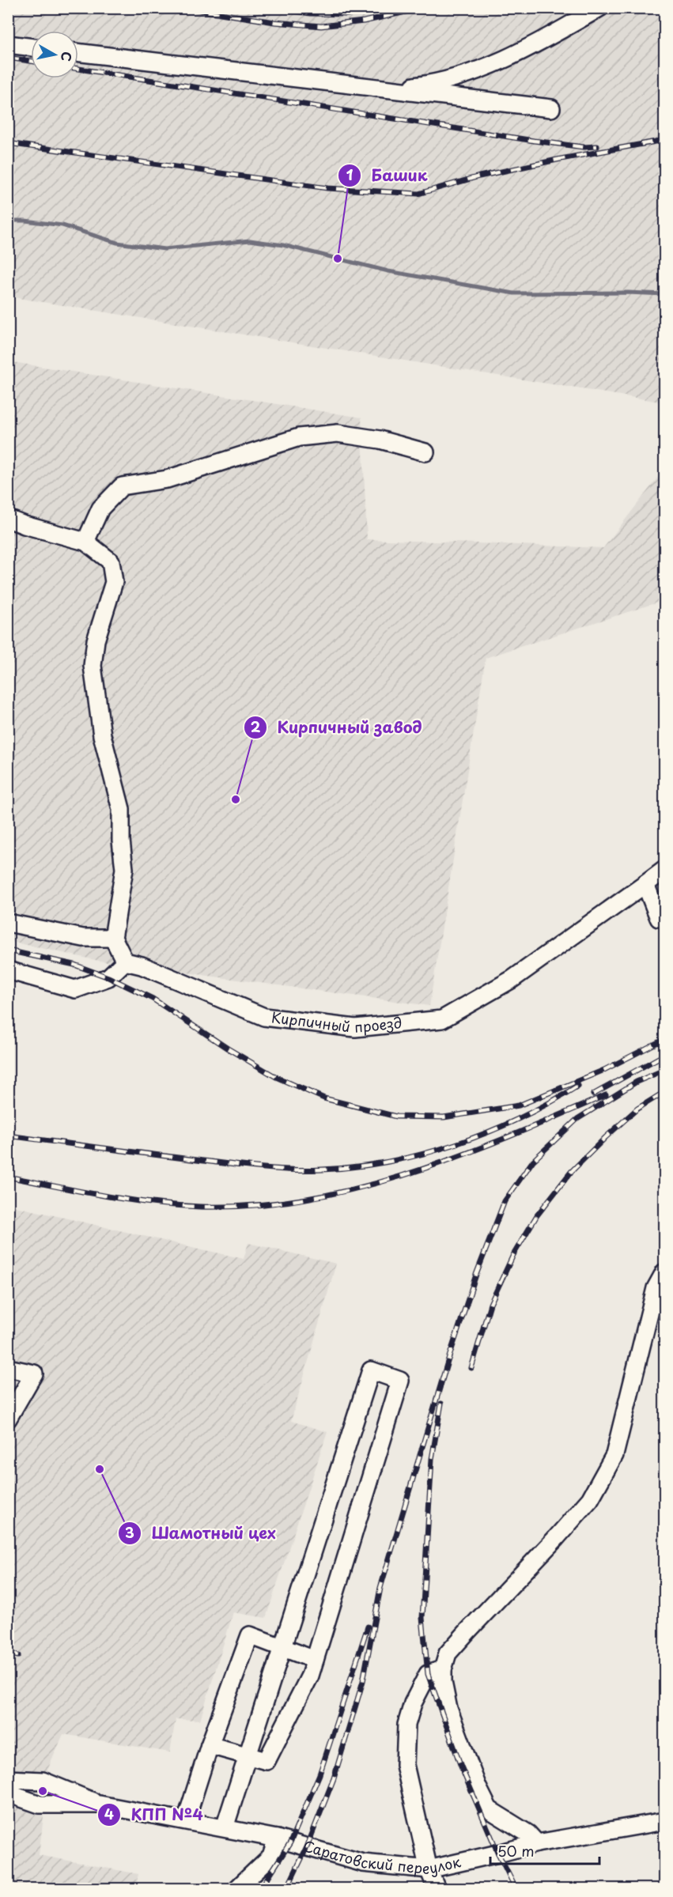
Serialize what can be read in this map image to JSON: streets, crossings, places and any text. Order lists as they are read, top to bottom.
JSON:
{
  "streets": {
    "street": ["Кирпичный проезд", "Саратовский переулок"]
  },
  "places": [
    "Башик",
    "Кирпичный завод",
    "Шамотный цех",
    "КПП №4"
  ],
  "scale_bar": "50 m",
  "north": "right"
}
